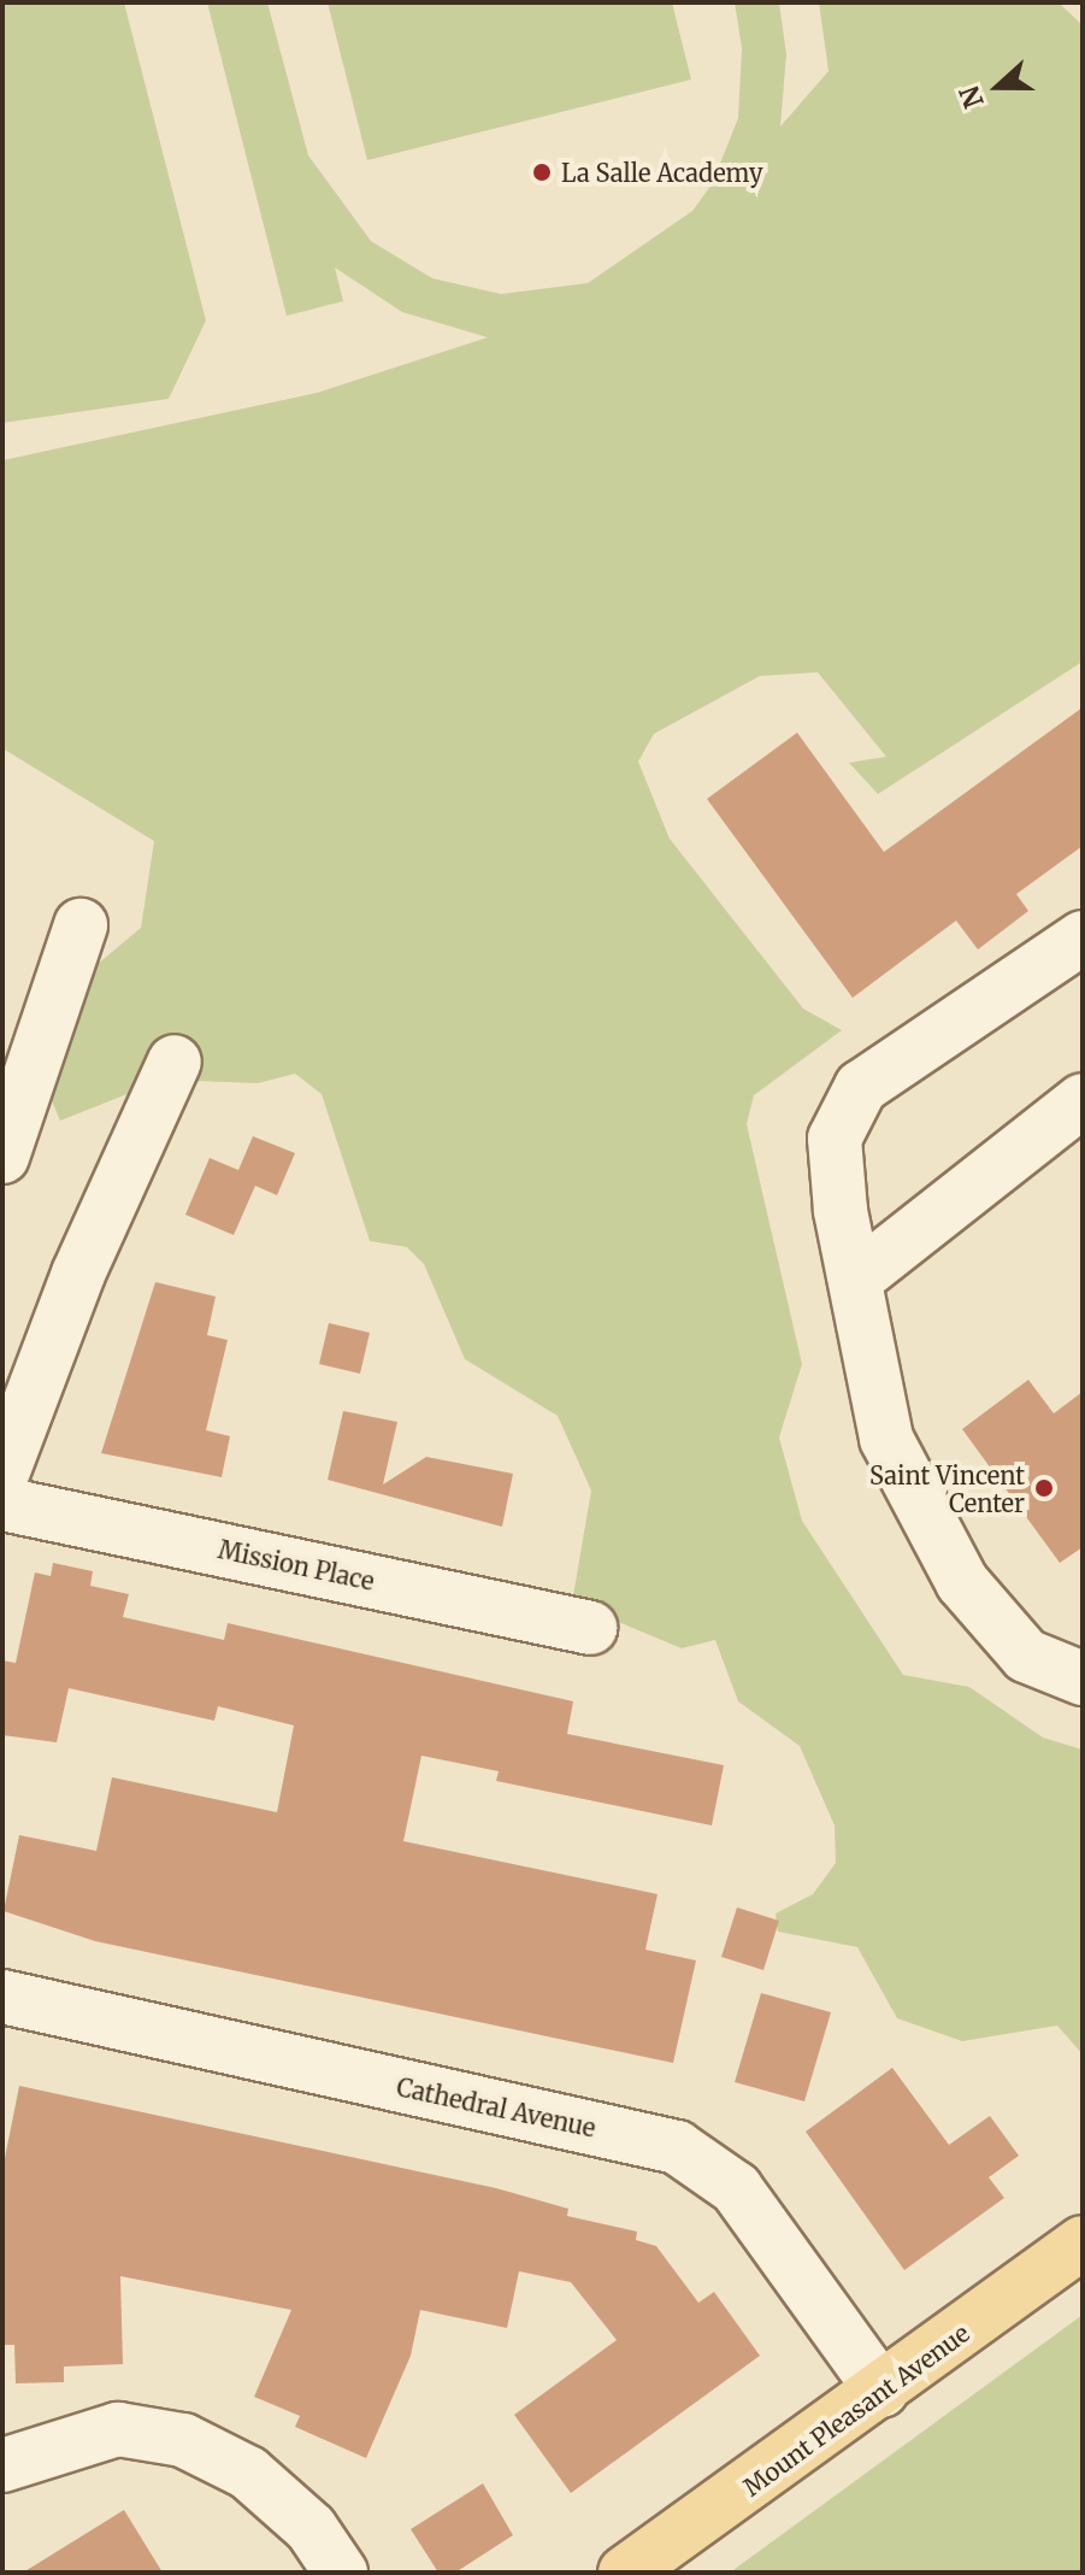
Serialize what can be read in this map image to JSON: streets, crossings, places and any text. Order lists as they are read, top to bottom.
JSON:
{
  "streets": {
    "main road": ["Mount Pleasant Avenue"],
    "street": ["Mission Place", "Cathedral Avenue"]
  },
  "crossings": [
    ["Cathedral Avenue", "Mount Pleasant Avenue"]
  ],
  "places": ["La Salle Academy", "Saint Vincent Center"],
  "north": "left"
}
